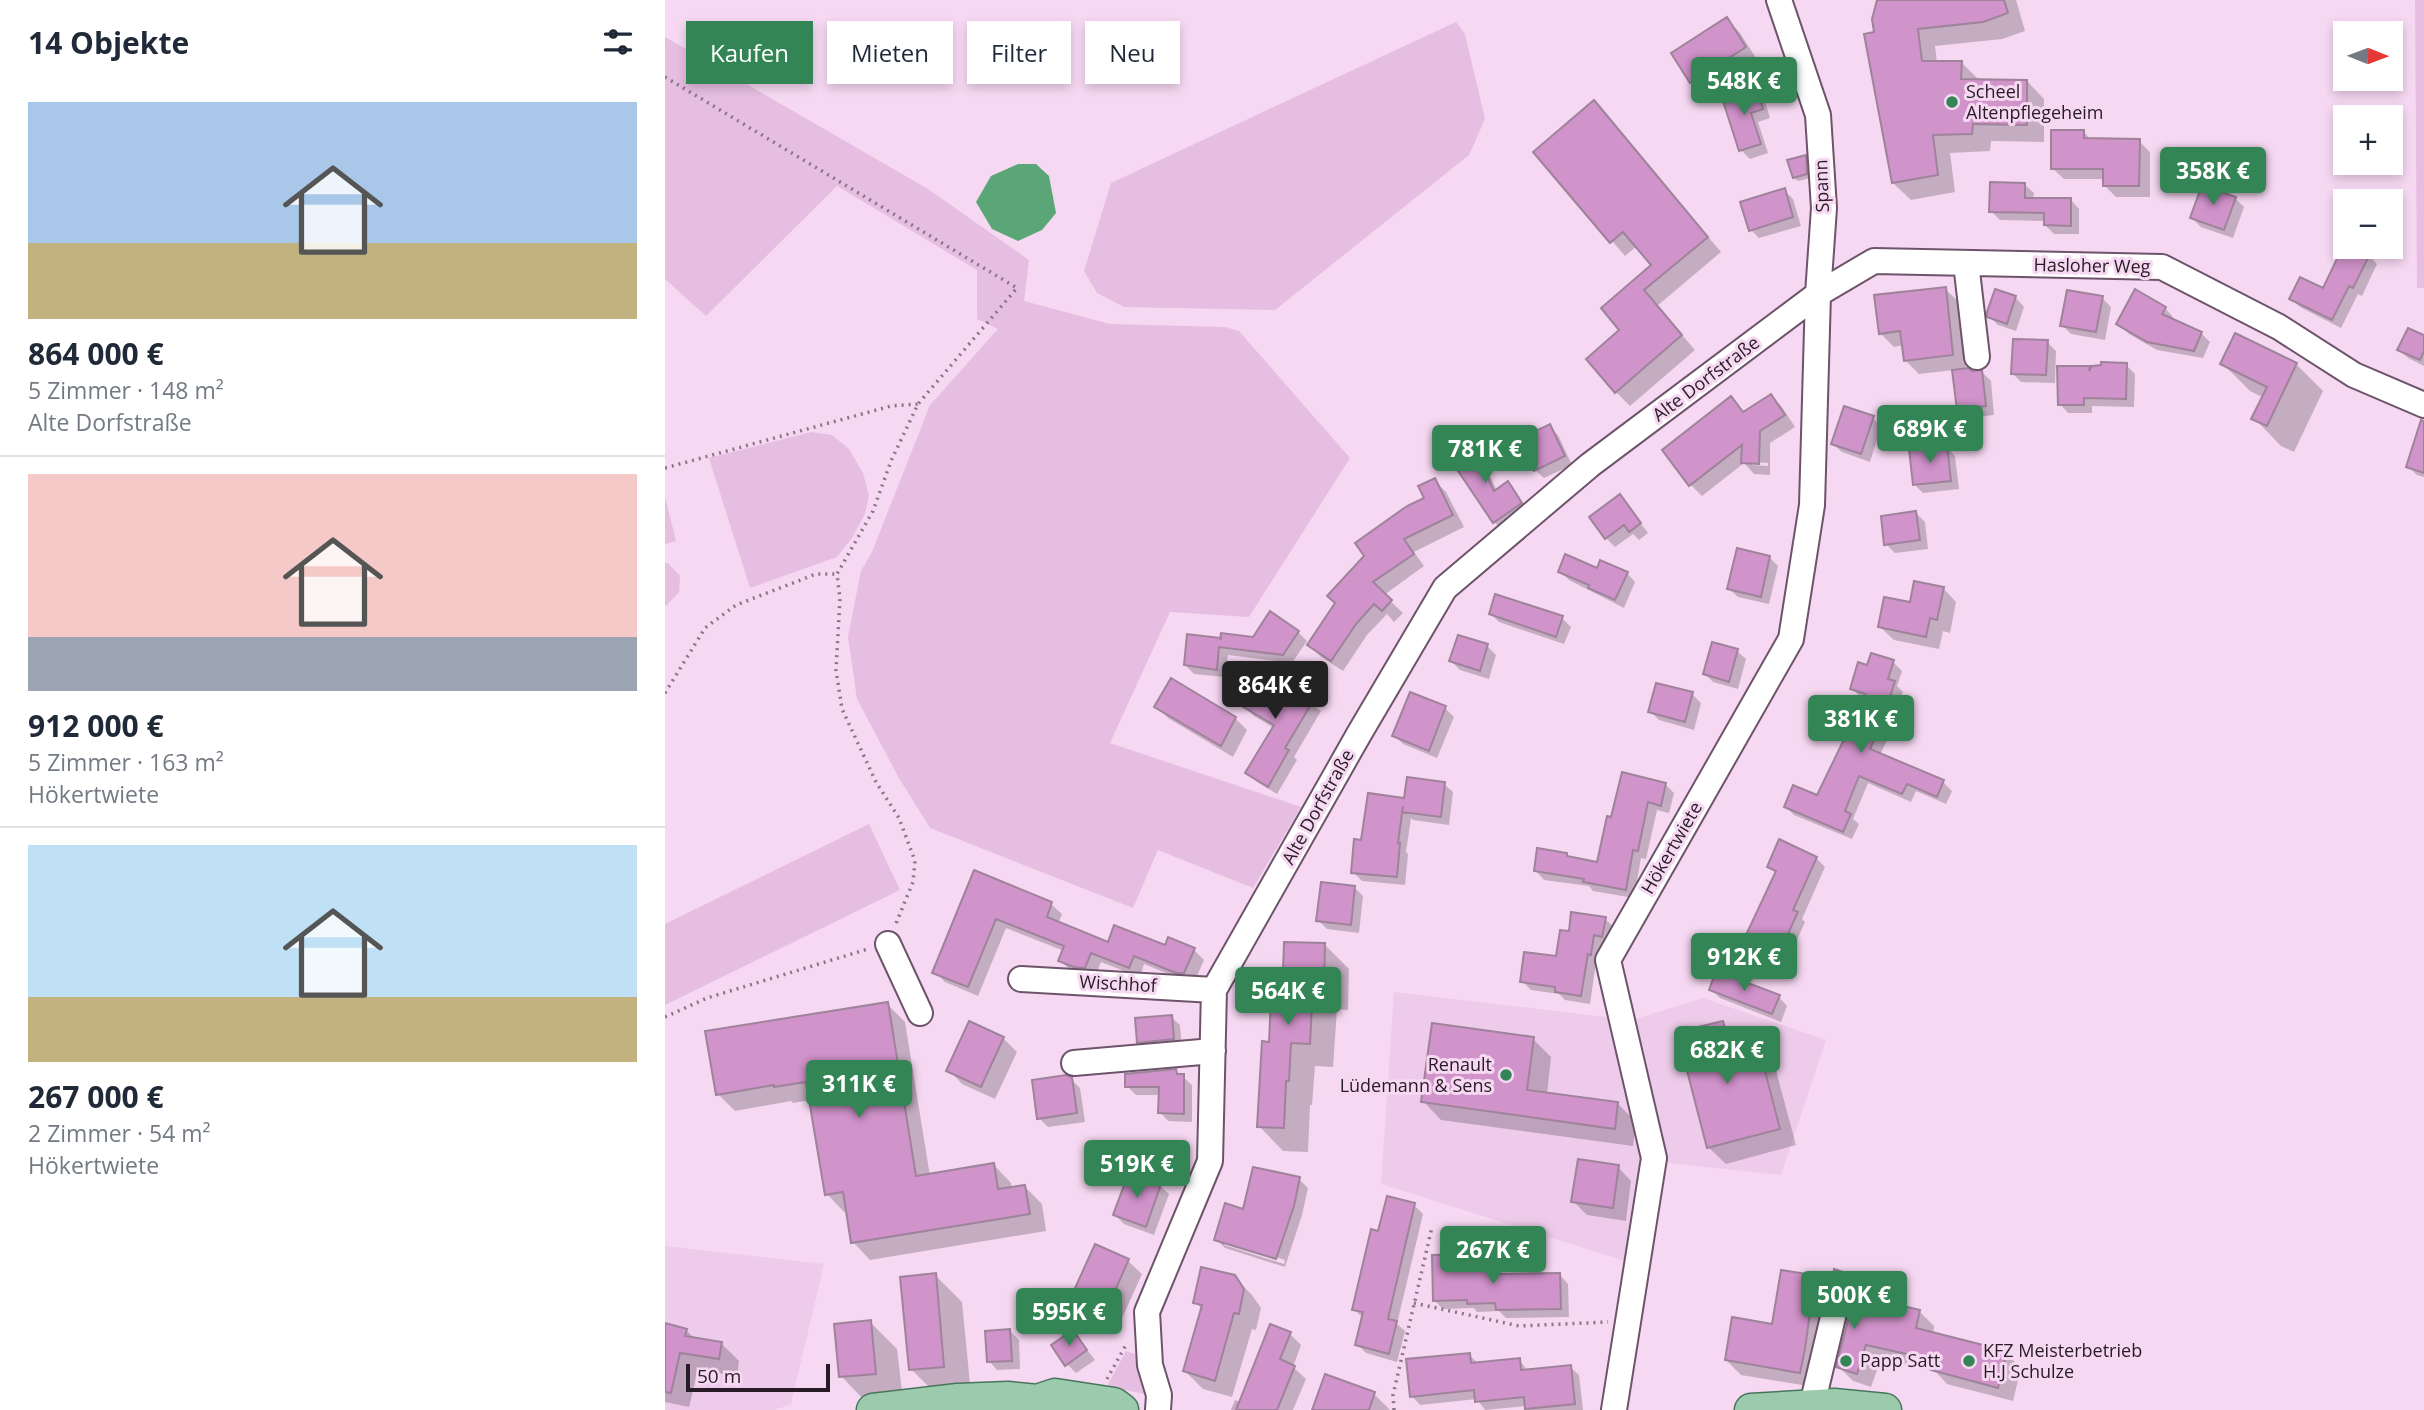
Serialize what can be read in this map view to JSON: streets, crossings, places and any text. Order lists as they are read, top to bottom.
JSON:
{
  "streets": {
    "street": [
      "Spann",
      "Hasloher Weg",
      "Alte Dorfstraße",
      "Hökertwiete",
      "Wischhof"
    ]
  },
  "crossings": [
    ["Spann", "Hasloher Weg"],
    ["Spann", "Alte Dorfstraße"],
    ["Spann", "Hökertwiete"],
    ["Hasloher Weg", "Alte Dorfstraße"],
    ["Hasloher Weg", "Hökertwiete"],
    ["Alte Dorfstraße", "Hökertwiete"],
    ["Alte Dorfstraße", "Wischhof"]
  ],
  "places": [
    "Scheel Altenpflegeheim",
    "Renault Lüdemann & Sens",
    "Papp Satt",
    "KFZ Meisterbetrieb H.J Schulze"
  ],
  "scale_bar": "50 m",
  "north": "right",
  "page": {
    "heading": "14 Objekte",
    "map_buttons": ["+", "−"],
    "chip": [
      "Kaufen",
      "Mieten",
      "Filter",
      "Neu"
    ],
    "price": [
      "548K €",
      "358K €",
      "689K €",
      "781K €",
      "864K €",
      "381K €",
      "912K €",
      "564K €",
      "682K €",
      "311K €",
      "519K €",
      "267K €",
      "500K €",
      "595K €"
    ],
    "list": [
      {
        "name": "864 000 €",
        "note": "5 Zimmer · 148 m² · Alte Dorfstraße"
      },
      {
        "name": "912 000 €",
        "note": "5 Zimmer · 163 m² · Hökertwiete"
      },
      {
        "name": "267 000 €",
        "note": "2 Zimmer · 54 m² · Hökertwiete"
      }
    ],
    "scale": "50 m"
  }
}
